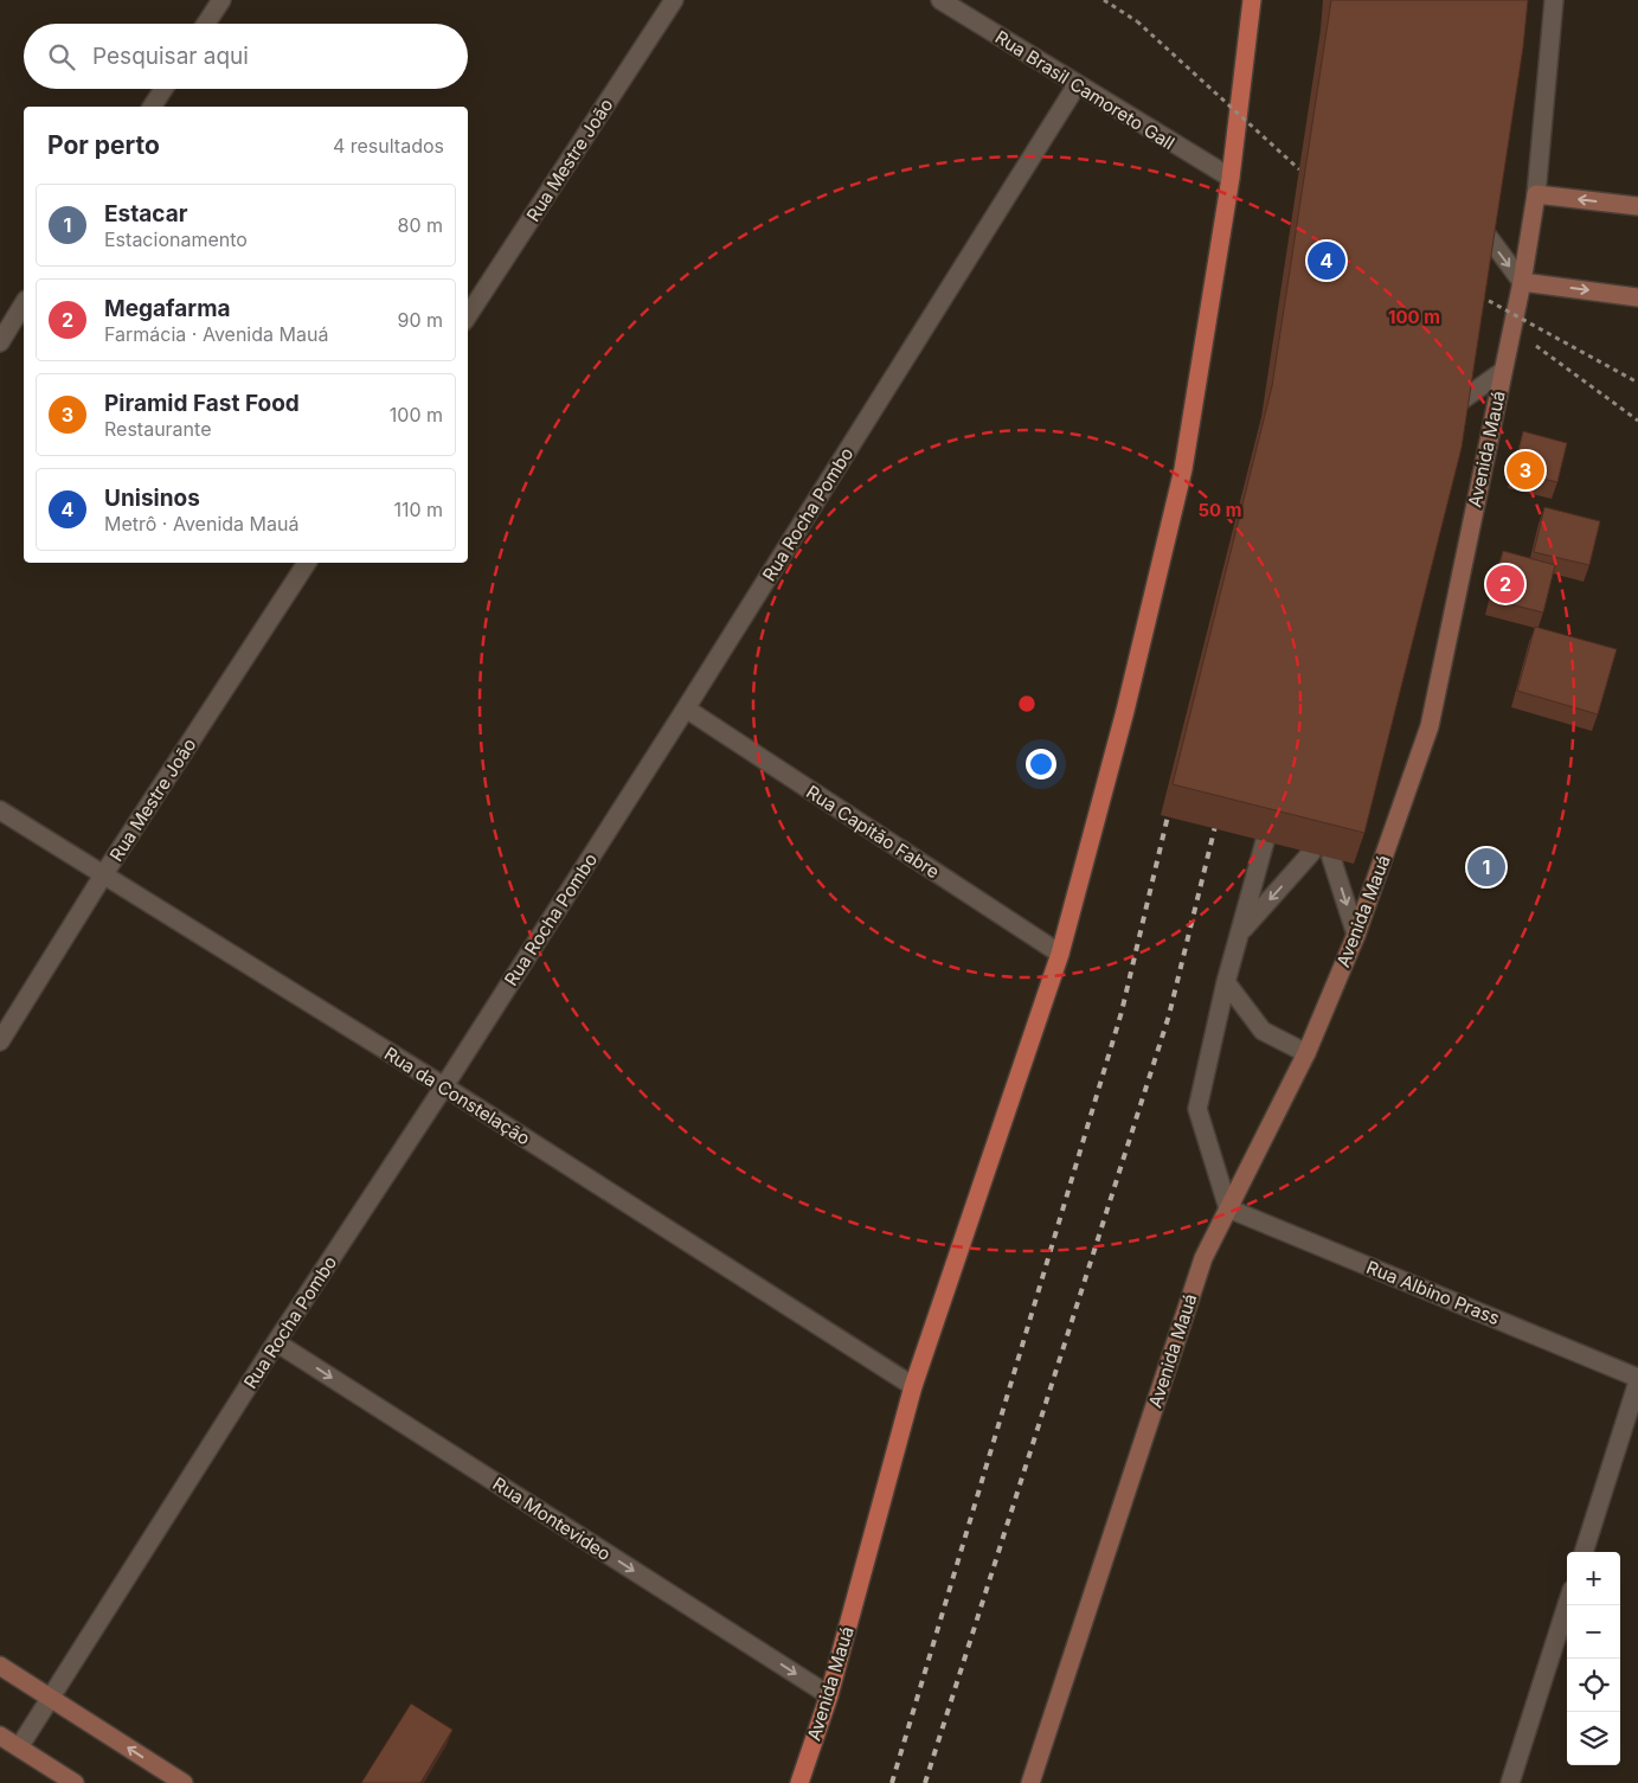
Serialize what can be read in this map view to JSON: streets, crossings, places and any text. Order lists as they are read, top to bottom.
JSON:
{
  "streets": {
    "main road": ["Avenida Mauá"],
    "street": [
      "Rua Brasil Camoreto Gall",
      "Rua Mestre João",
      "Rua Rocha Pombo",
      "Rua Capitão Fabre",
      "Rua da Constelação",
      "Rua Albino Prass",
      "Rua Montevideo"
    ]
  },
  "crossings": [
    ["Rua Brasil Camoreto Gall", "Avenida Mauá"],
    ["Rua Brasil Camoreto Gall", "Rua Rocha Pombo"],
    ["Rua Mestre João", "Rua da Constelação"],
    ["Avenida Mauá", "Rua Capitão Fabre"],
    ["Avenida Mauá", "Rua da Constelação"],
    ["Avenida Mauá", "Rua Albino Prass"],
    ["Avenida Mauá", "Rua Montevideo"],
    ["Rua Rocha Pombo", "Rua Capitão Fabre"],
    ["Rua Rocha Pombo", "Rua da Constelação"],
    ["Rua Rocha Pombo", "Rua Montevideo"]
  ],
  "one_way": ["Rua Montevideo"],
  "page": {
    "search": "Pesquisar aqui",
    "heading": ["Por perto", "4 resultados"],
    "list": [
      {
        "mark": "1",
        "name": "Estacar",
        "note": "Estacionamento",
        "value": "80 m"
      },
      {
        "mark": "2",
        "name": "Megafarma",
        "note": "Farmácia · Avenida Mauá",
        "value": "90 m"
      },
      {
        "mark": "3",
        "name": "Piramid Fast Food",
        "note": "Restaurante",
        "value": "100 m"
      },
      {
        "mark": "4",
        "name": "Unisinos",
        "note": "Metrô · Avenida Mauá",
        "value": "110 m"
      }
    ],
    "pins": [
      "4",
      "3",
      "2",
      "1"
    ],
    "map_buttons": ["+", "−"]
  },
  "rings": ["100 m", "50 m"]
}
